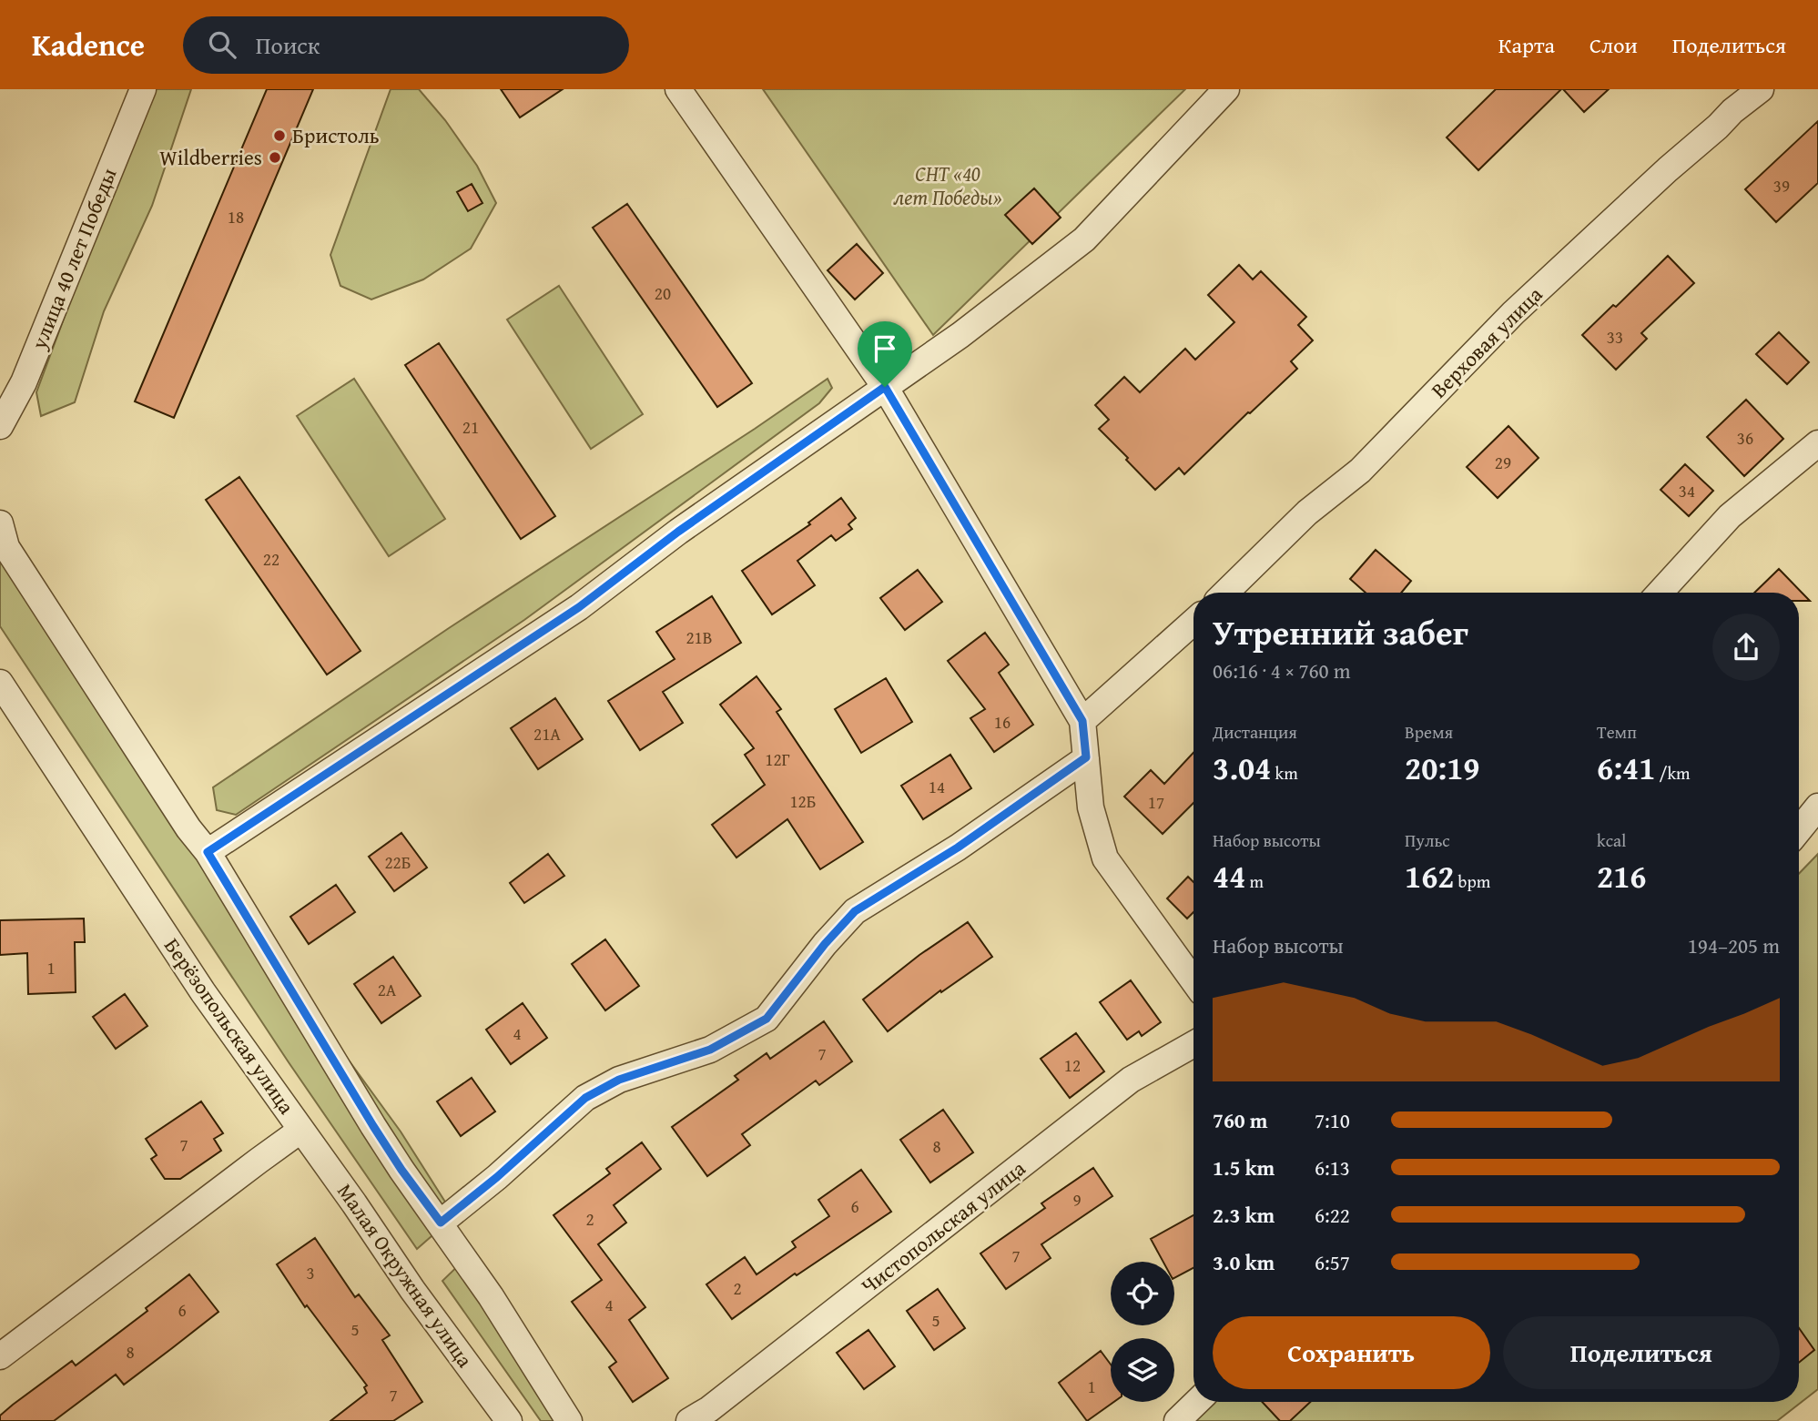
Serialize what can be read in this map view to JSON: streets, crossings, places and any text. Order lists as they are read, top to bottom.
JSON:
{
  "streets": {
    "street": [
      "улица 40 лет Победы",
      "Верховая улица",
      "Берёзопольская улица",
      "Чистопольская улица",
      "Малая Окружная улица"
    ]
  },
  "crossings": [
    ["Берёзопольская улица", "Малая Окружная улица"]
  ],
  "parks": ["СНТ «40 лет Победы»"],
  "places": ["Бристоль", "Wildberries"],
  "house_numbers": [
    "39",
    "18",
    "20",
    "33",
    "21",
    "36",
    "29",
    "34",
    "22",
    "21В",
    "16",
    "21А",
    "12Г",
    "14",
    "12Б",
    "17",
    "22Б",
    "1",
    "2А",
    "4",
    "7",
    "12",
    "7",
    "8",
    "9",
    "6",
    "2",
    "7",
    "3",
    "2",
    "4",
    "6",
    "5",
    "5",
    "8",
    "1",
    "7"
  ],
  "page": {
    "header": "Kadence",
    "search": "Поиск",
    "nav": ["Карта", "Слои", "Поделиться"],
    "heading": ["Утренний забег", "06:16 · 4 × 760 m"],
    "stats": [
      ["Дистанция", "3.04 km"],
      ["Время", "20:19"],
      ["Темп", "6:41 /km"],
      ["Набор высоты", "44 m"],
      ["Пульс", "162 bpm"],
      ["kcal", "216"]
    ],
    "chart": ["Набор высоты", "194–205 m"],
    "list": [
      {
        "name": "760 m",
        "note": "7:10"
      },
      {
        "name": "1.5 km",
        "note": "6:13"
      },
      {
        "name": "2.3 km",
        "note": "6:22"
      },
      {
        "name": "3.0 km",
        "note": "6:57"
      }
    ],
    "buttons": ["Сохранить", "Поделиться"]
  }
}
